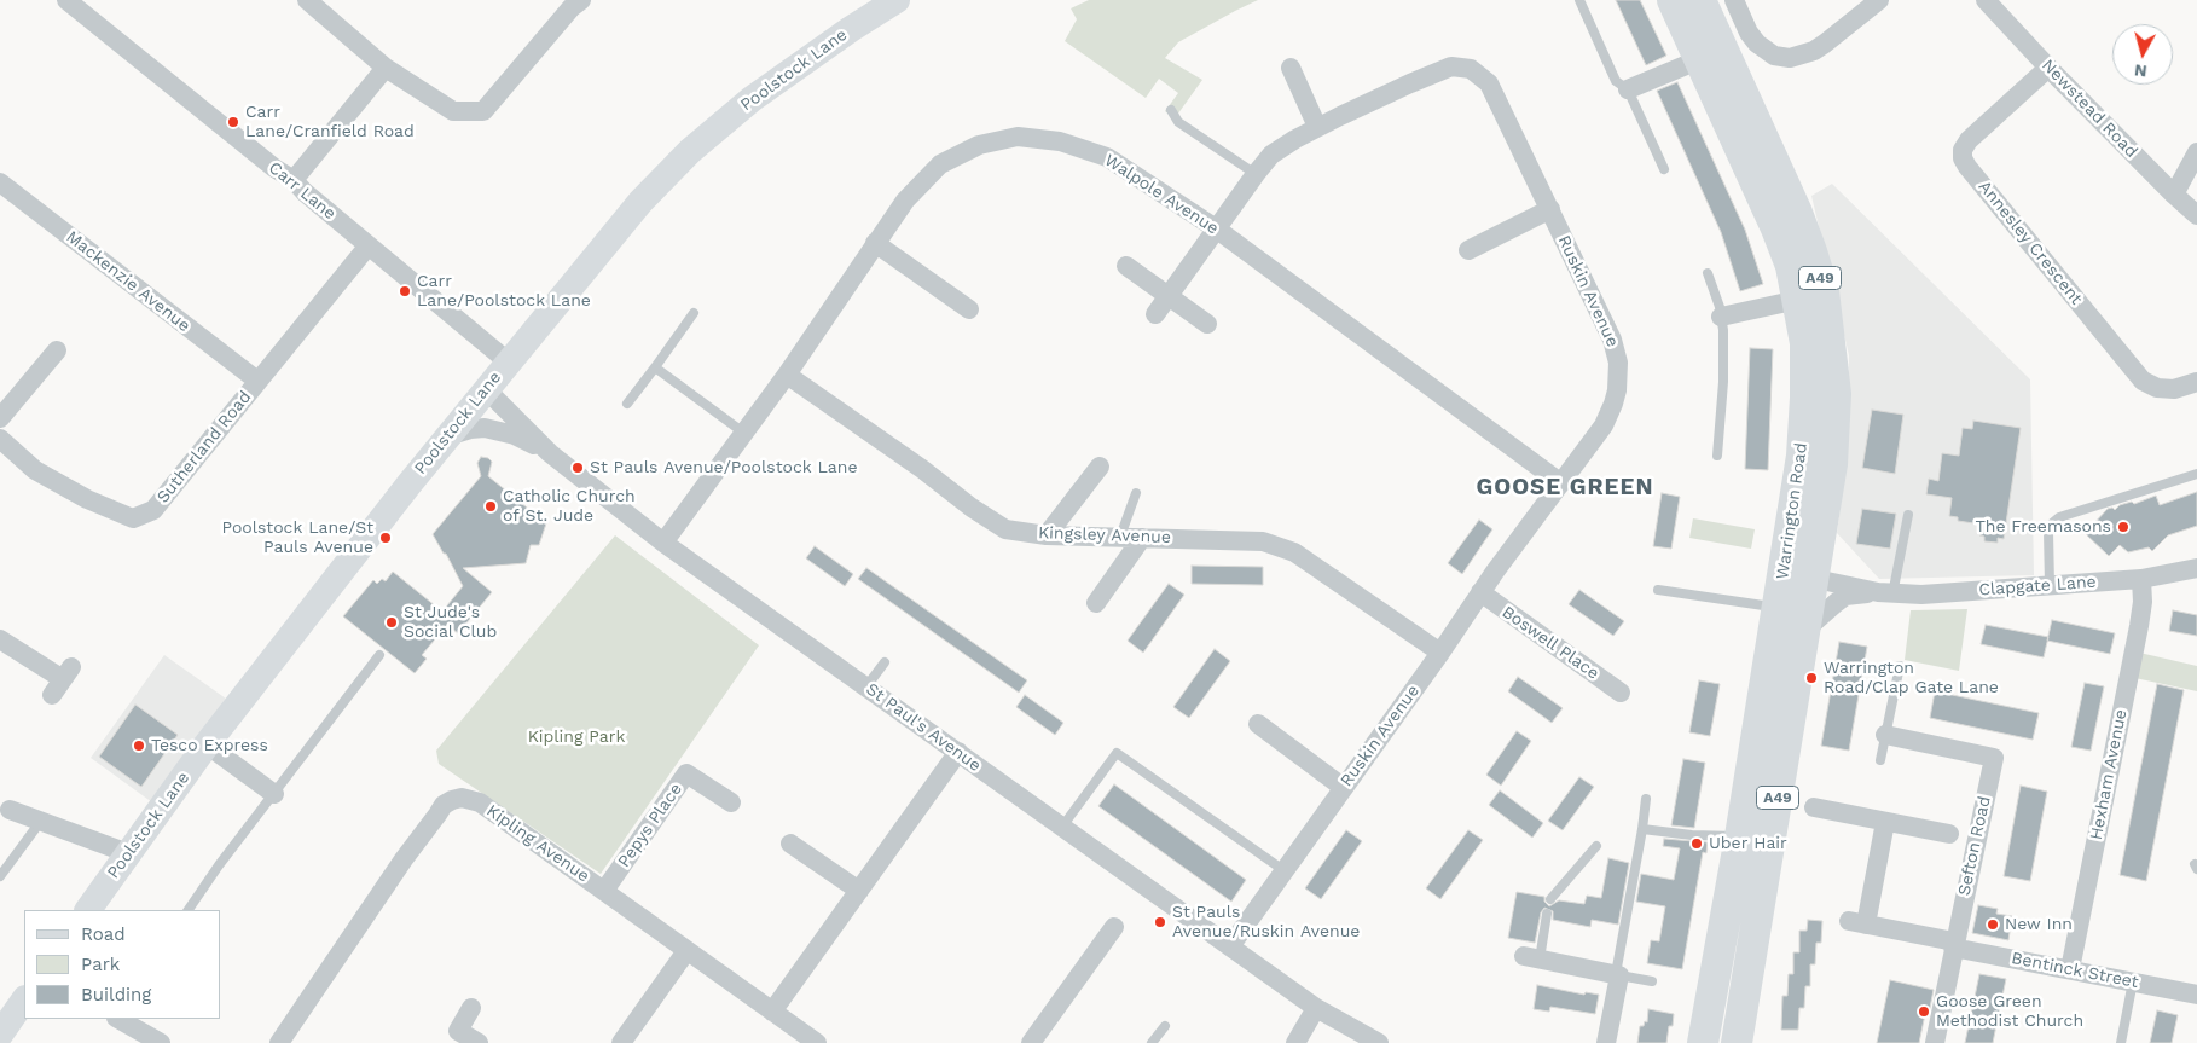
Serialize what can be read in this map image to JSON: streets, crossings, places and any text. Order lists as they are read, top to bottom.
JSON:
{
  "streets": {
    "highway": ["A49", "Warrington Road"],
    "main road": ["Poolstock Lane"],
    "street": [
      "Newstead Road",
      "Carr Lane",
      "Walpole Avenue",
      "Annesley Crescent",
      "Mackenzie Avenue",
      "Ruskin Avenue",
      "Sutherland Road",
      "Kingsley Avenue",
      "Clapgate Lane",
      "Boswell Place",
      "St Paul's Avenue",
      "Hexham Avenue",
      "Pepys Place",
      "Kipling Avenue",
      "Sefton Road",
      "Bentinck Street"
    ]
  },
  "crossings": [
    ["Poolstock Lane", "Carr Lane"],
    ["Poolstock Lane", "St Paul's Avenue"],
    ["Newstead Road", "Annesley Crescent"],
    ["Carr Lane", "Sutherland Road"],
    ["Walpole Avenue", "Ruskin Avenue"],
    ["Walpole Avenue", "Kingsley Avenue"],
    ["Walpole Avenue", "St Paul's Avenue"],
    ["Mackenzie Avenue", "Sutherland Road"],
    ["Ruskin Avenue", "Kingsley Avenue"],
    ["Ruskin Avenue", "Boswell Place"],
    ["Ruskin Avenue", "St Paul's Avenue"],
    ["Warrington Road", "Clapgate Lane"],
    ["Clapgate Lane", "Hexham Avenue"],
    ["Hexham Avenue", "Bentinck Street"],
    ["Pepys Place", "Kipling Avenue"],
    ["Sefton Road", "Bentinck Street"]
  ],
  "districts": ["GOOSE GREEN"],
  "parks": ["Kipling Park"],
  "places": [
    "Carr Lane/Cranfield Road",
    "Carr Lane/Poolstock Lane",
    "St Pauls Avenue/Poolstock Lane",
    "Catholic Church of St. Jude",
    "The Freemasons",
    "Poolstock Lane/St Pauls Avenue",
    "St Jude's Social Club",
    "Warrington Road/Clap Gate Lane",
    "Tesco Express",
    "Uber Hair",
    "St Pauls Avenue/Ruskin Avenue",
    "New Inn",
    "Goose Green Methodist Church"
  ],
  "legend": ["Road", "Park", "Building"],
  "north": "bottom"
}
